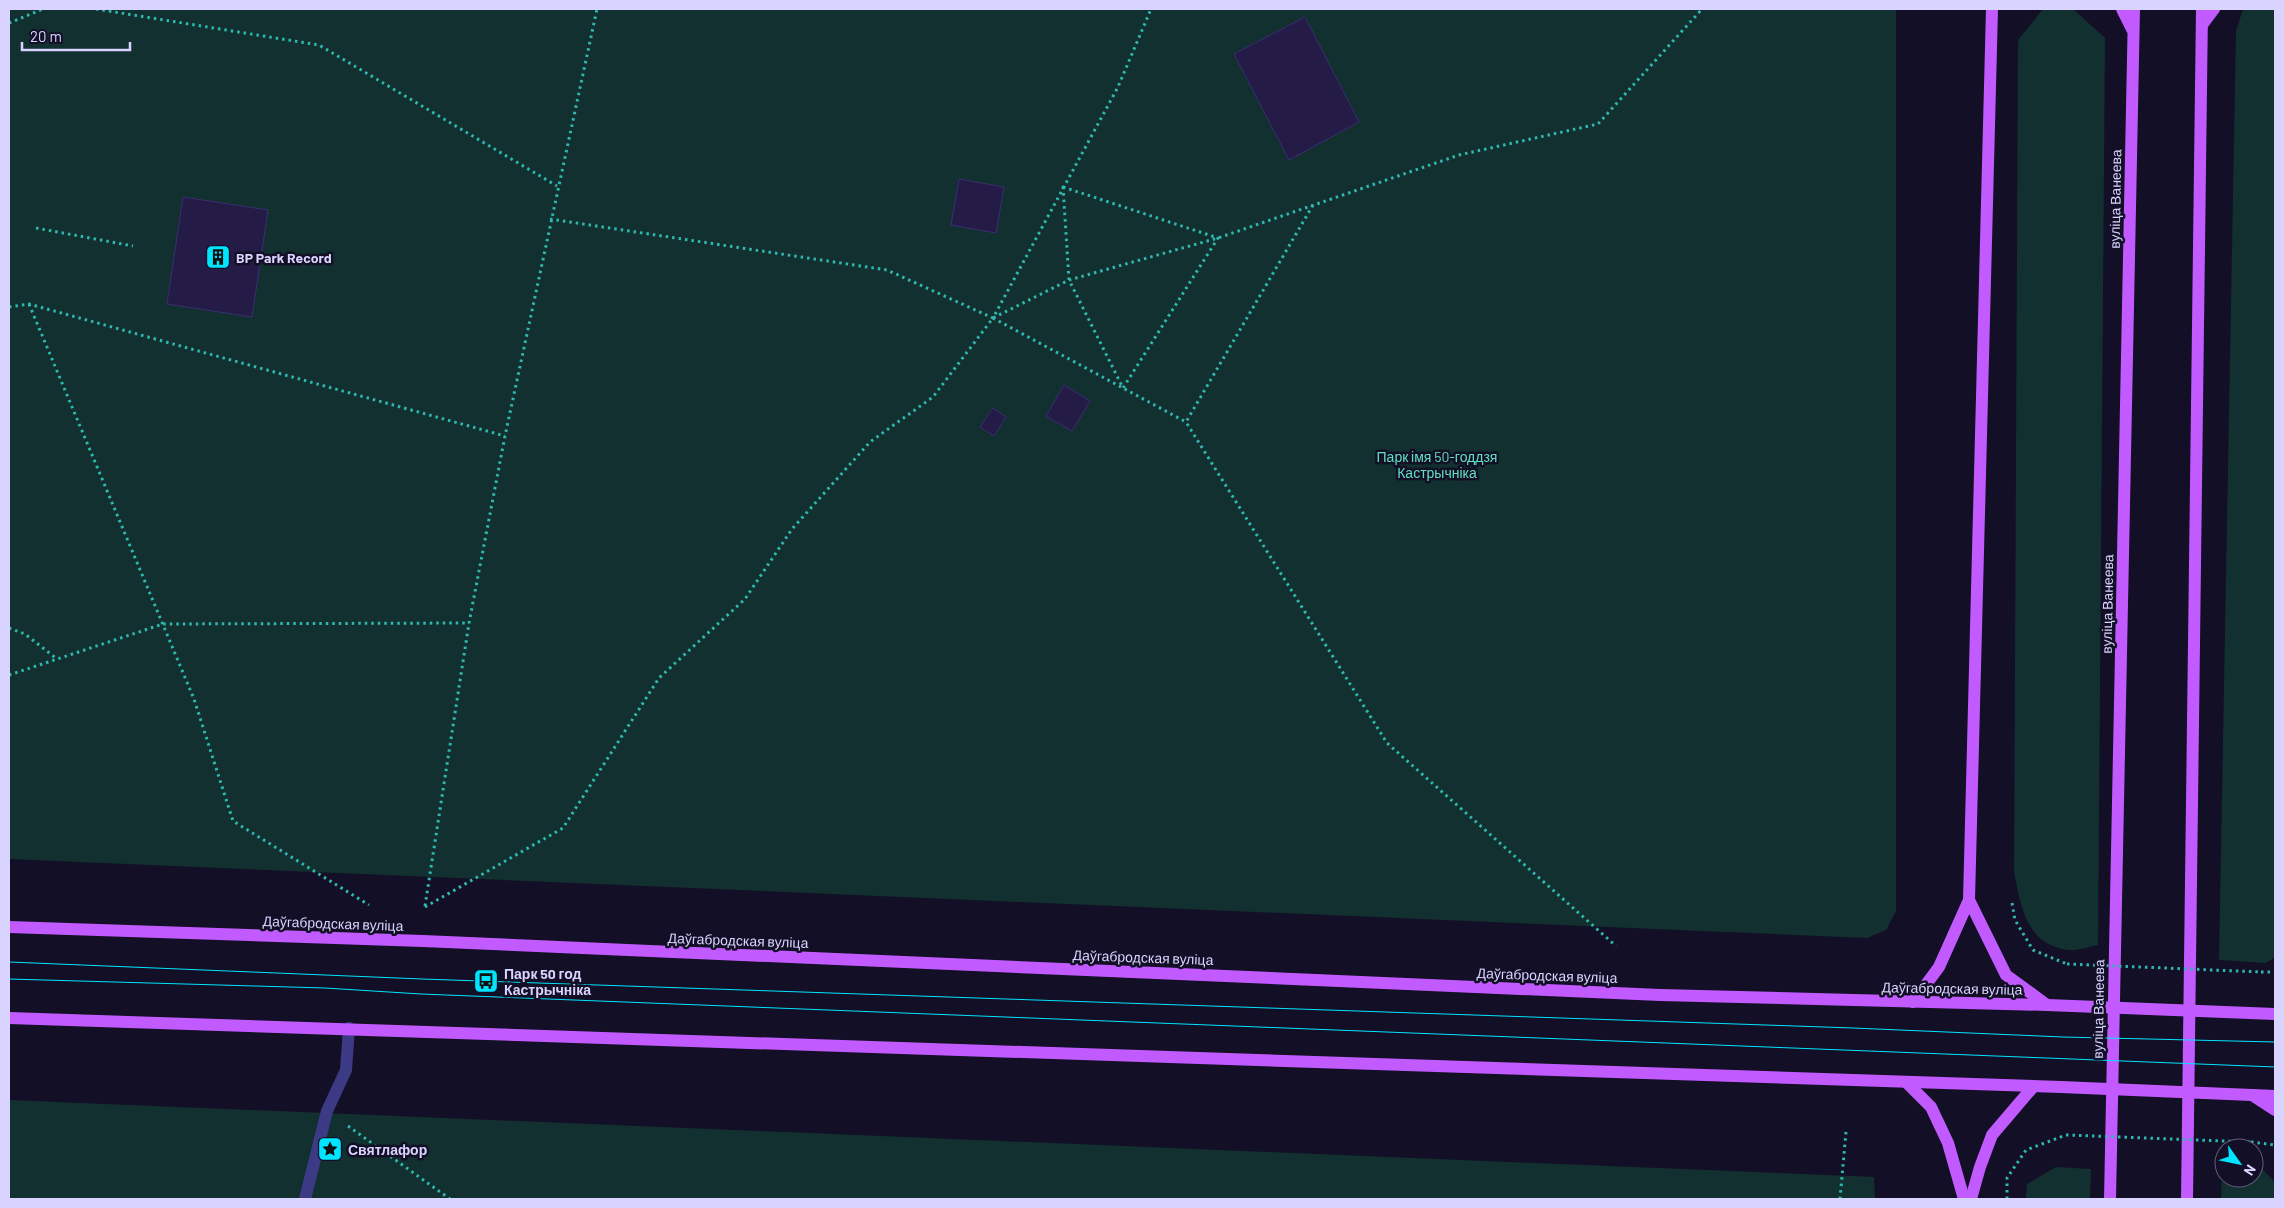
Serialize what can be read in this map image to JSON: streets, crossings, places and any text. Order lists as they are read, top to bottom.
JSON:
{
  "streets": {
    "main road": ["вуліца Ванеева", "Даўгабродская вуліца"]
  },
  "parks": ["Парк імя 50-годдзя Кастрычніка"],
  "places": {
    "building": ["BP Park Record"],
    "bus stop": ["Парк 50 год Кастрычніка"],
    "place": ["Святлафор"]
  },
  "scale_bar": "20 m",
  "north": "bottom right"
}
